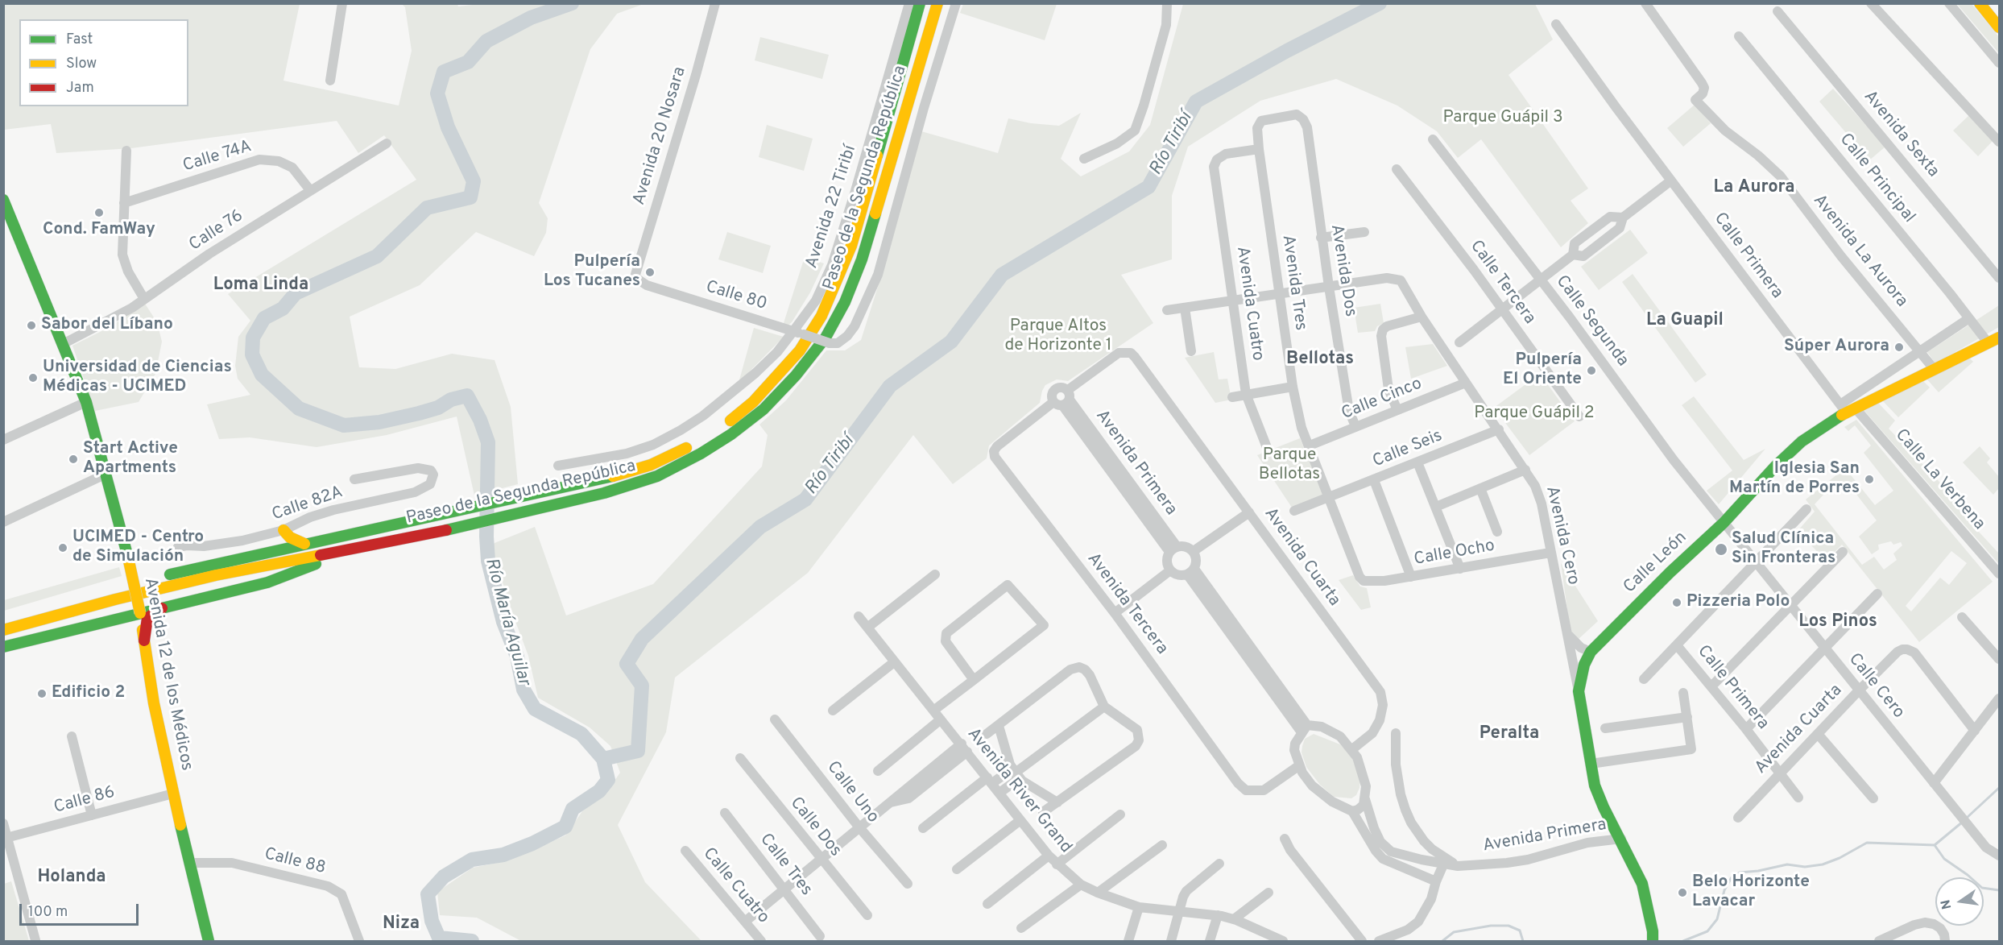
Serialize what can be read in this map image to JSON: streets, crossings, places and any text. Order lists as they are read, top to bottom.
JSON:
{
  "streets": {
    "main road": ["Paseo de la Segunda República", "Calle León", "Avenida 12 de los Médicos"],
    "street": [
      "Avenida Sexta",
      "Avenida 20 Nosara",
      "Calle 74A",
      "Calle Principal",
      "Avenida 22 Tiribí",
      "Calle 76",
      "Avenida La Aurora",
      "Calle Primera",
      "Avenida Dos",
      "Avenida Tres",
      "Calle Tercera",
      "Calle 80",
      "Avenida Cuatro",
      "Calle Segunda",
      "Calle Cinco",
      "Calle Seis",
      "Avenida Primera",
      "Calle La Verbena",
      "Calle 82A",
      "Avenida Cero",
      "Calle Ocho",
      "Avenida Cuarta",
      "Avenida Tercera",
      "Calle Cero",
      "Avenida River Grand",
      "Calle Uno",
      "Calle 86",
      "Calle Dos",
      "Calle 88",
      "Calle Tres",
      "Calle Cuatro"
    ]
  },
  "crossings": [
    ["Avenida 20 Nosara", "Calle 80"],
    ["Calle 74A", "Calle 76"],
    ["Calle Principal", "Calle León"],
    ["Avenida 22 Tiribí", "Calle 80"],
    ["Calle 76", "Avenida 12 de los Médicos"],
    ["Avenida La Aurora", "Calle León"],
    ["Calle Primera", "Calle La Verbena"],
    ["Calle Primera", "Avenida Cuarta"],
    ["Calle Primera", "Calle León"],
    ["Avenida Dos", "Avenida Tres"],
    ["Avenida Dos", "Avenida Cuatro"],
    ["Avenida Dos", "Calle Cinco"],
    ["Avenida Dos", "Avenida Cero"],
    ["Avenida Tres", "Avenida Cuatro"],
    ["Avenida Tres", "Calle Cinco"],
    ["Avenida Tres", "Calle Seis"],
    ["Avenida Tres", "Calle Ocho"],
    ["Calle Segunda", "Calle León"],
    ["Calle Segunda", "Calle Cero"],
    ["Calle Cinco", "Avenida Cero"],
    ["Calle Seis", "Avenida Cero"],
    ["Avenida Primera", "Avenida Cuarta"],
    ["Avenida Primera", "Calle León"],
    ["Avenida Primera", "Avenida Tercera"],
    ["Calle La Verbena", "Calle León"],
    ["Avenida Cero", "Calle Ocho"],
    ["Avenida Cero", "Calle León"],
    ["Avenida Cuarta", "Avenida Tercera"],
    ["Avenida Cuarta", "Calle Cero"],
    ["Calle León", "Calle Cero"],
    ["Avenida 12 de los Médicos", "Calle 86"],
    ["Avenida 12 de los Médicos", "Calle 88"]
  ],
  "districts": [
    "La Aurora",
    "Loma Linda",
    "La Guapil",
    "Bellotas",
    "Los Pinos",
    "Peralta",
    "Holanda",
    "Niza"
  ],
  "water": ["Río Tiribí", "Río María Aguilar"],
  "parks": [
    "Parque Guápil 3",
    "Parque Altos de Horizonte 1",
    "Parque Guápil 2",
    "Parque Bellotas"
  ],
  "places": [
    "Cond. FamWay",
    "Pulpería Los Tucanes",
    "Sabor del Líbano",
    "Súper Aurora",
    "Pulpería El Oriente",
    "Universidad de Ciencias Médicas - UCIMED",
    "Start Active Apartments",
    "Iglesia San Martín de Porres",
    "UCIMED - Centro de Simulación",
    "Salud Clínica Sin Fronteras",
    "Pizzeria Polo",
    "Edificio 2",
    "Belo Horizonte Lavacar"
  ],
  "legend": ["Fast", "Slow", "Jam"],
  "scale_bar": "100 m",
  "north": "left"
}
